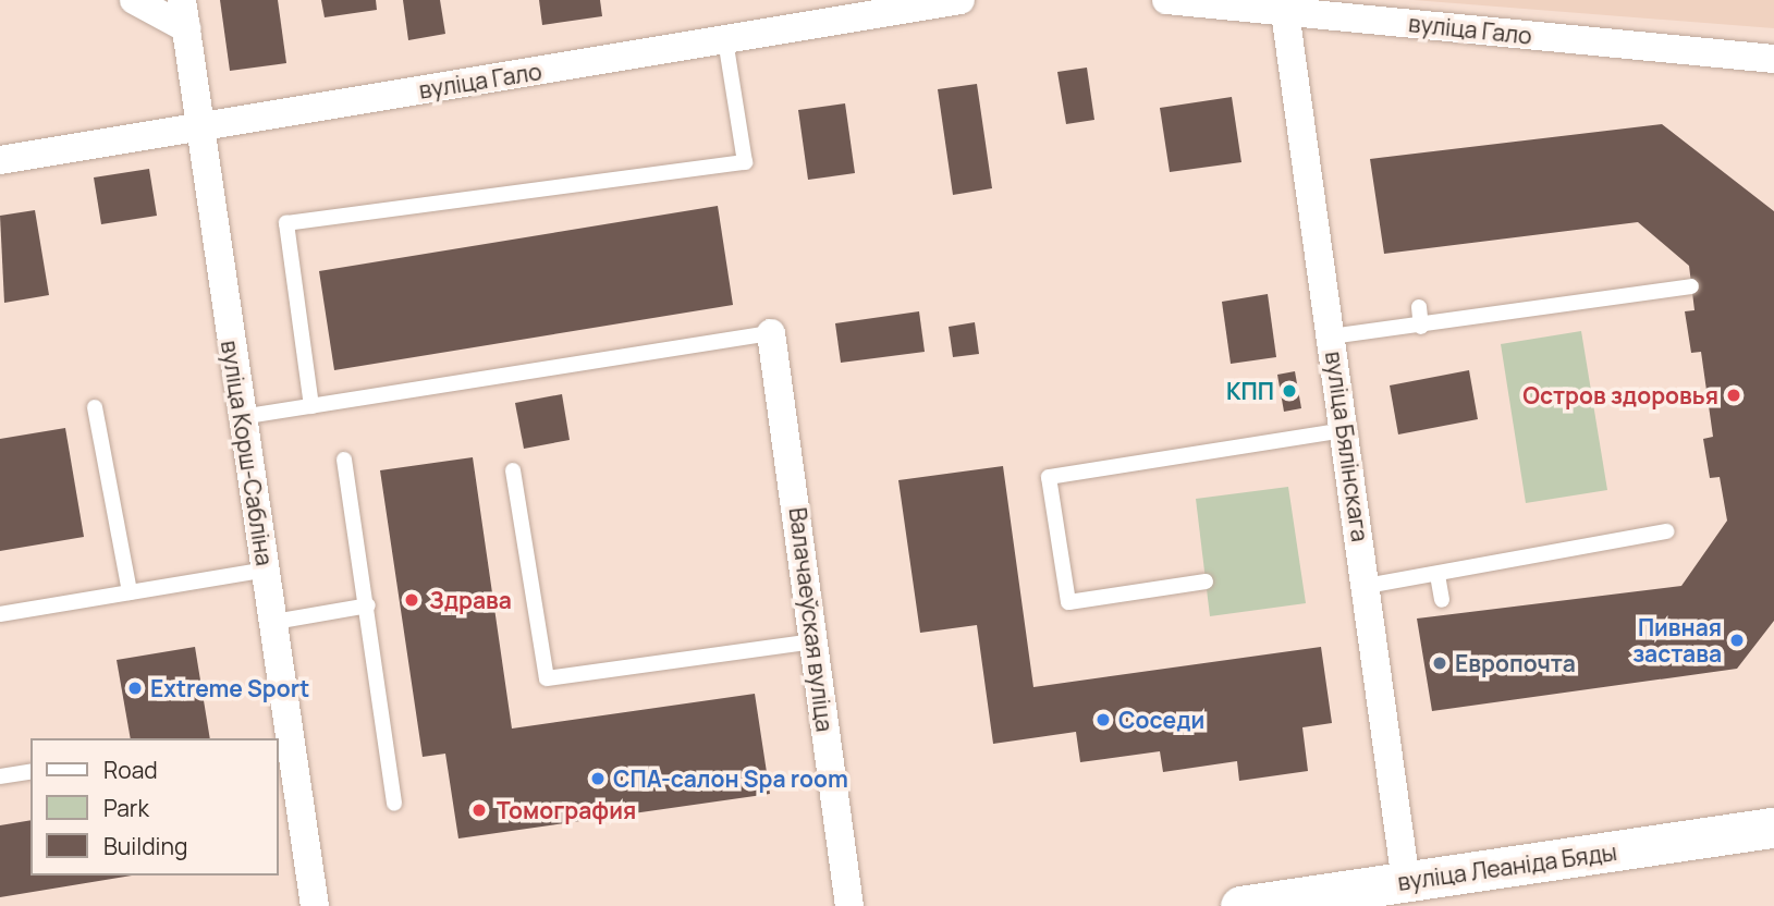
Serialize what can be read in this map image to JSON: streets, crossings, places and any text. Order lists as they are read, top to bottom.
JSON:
{
  "streets": {
    "main road": ["вуліца Леаніда Бяды"],
    "street": [
      "вуліца Гало",
      "вуліца Бялінскага",
      "вуліца Корш-Сабліна",
      "Валачаеўская вуліца"
    ]
  },
  "crossings": [
    ["вуліца Гало", "вуліца Бялінскага"],
    ["вуліца Гало", "вуліца Корш-Сабліна"],
    ["вуліца Бялінскага", "вуліца Леаніда Бяды"]
  ],
  "places": [
    "КПП",
    "Остров здоровья",
    "Здрава",
    "Пивная застава",
    "Европочта",
    "Extreme Sport",
    "Соседи",
    "СПА-салон Spa room",
    "Томография"
  ],
  "legend": ["Road", "Park", "Building"]
}
